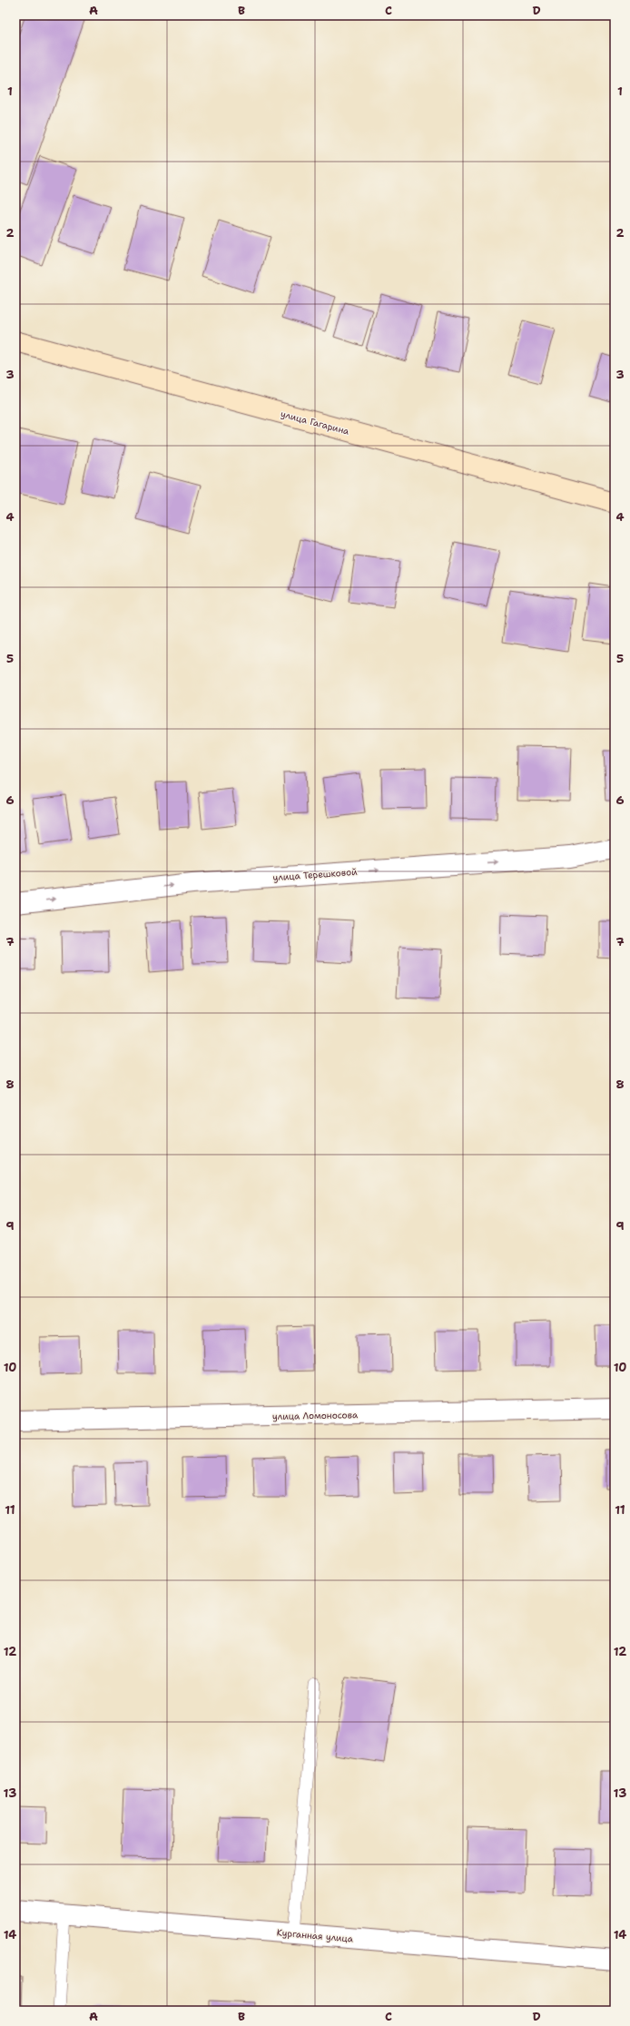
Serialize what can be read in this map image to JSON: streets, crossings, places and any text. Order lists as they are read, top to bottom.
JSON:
{
  "streets": {
    "main road": ["улица Гагарина"],
    "street": ["улица Терешковой", "улица Ломоносова", "Курганная улица"]
  },
  "one_way": ["улица Терешковой"],
  "grid": {
    "columns": [
      "A",
      "B",
      "C",
      "D"
    ],
    "rows": [
      "1",
      "2",
      "3",
      "4",
      "5",
      "6",
      "7",
      "8",
      "9",
      "10",
      "11",
      "12",
      "13",
      "14"
    ]
  }
}
